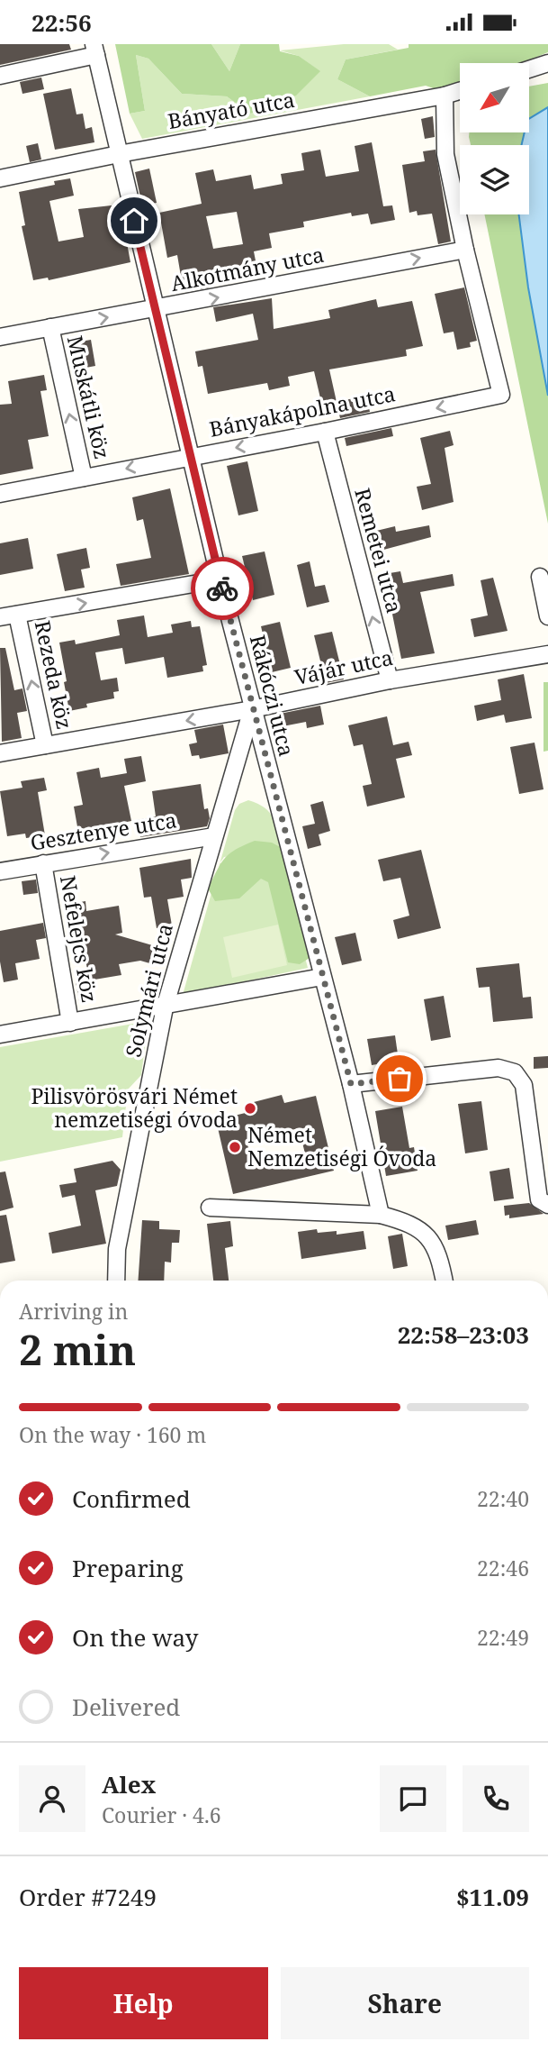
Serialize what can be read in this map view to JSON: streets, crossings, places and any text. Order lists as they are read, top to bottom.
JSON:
{
  "streets": {
    "street": [
      "Bányató utca",
      "Alkotmány utca",
      "Muskátli köz",
      "Bányakápolna utca",
      "Remetei utca",
      "Vájár utca",
      "Rezeda köz",
      "Rákóczi utca",
      "Gesztenye utca",
      "Nefelejcs köz",
      "Solymári utca"
    ]
  },
  "crossings": [
    ["Bányató utca", "Rákóczi utca"],
    ["Alkotmány utca", "Muskátli köz"],
    ["Alkotmány utca", "Bányakápolna utca"],
    ["Alkotmány utca", "Rákóczi utca"],
    ["Muskátli köz", "Bányakápolna utca"],
    ["Bányakápolna utca", "Remetei utca"],
    ["Bányakápolna utca", "Rákóczi utca"],
    ["Remetei utca", "Vájár utca"],
    ["Vájár utca", "Rezeda köz"],
    ["Vájár utca", "Rákóczi utca"],
    ["Vájár utca", "Solymári utca"],
    ["Rákóczi utca", "Solymári utca"],
    ["Gesztenye utca", "Nefelejcs köz"],
    ["Gesztenye utca", "Solymári utca"]
  ],
  "one_way": [
    "Alkotmány utca",
    "Muskátli köz",
    "Remetei utca",
    "Rezeda köz",
    "Gesztenye utca"
  ],
  "places": ["Pilisvörösvári Német nemzetiségi óvoda", "Német Nemzetiségi Óvoda"],
  "north": "bottom left",
  "page": {
    "status": "22:56",
    "heading": ["2 min", "Arriving in", "22:58–23:03"],
    "panel": [
      "Alex",
      "Courier · 4.6",
      "Order #7249",
      "$11.09"
    ],
    "bar": "On the way · 160 m",
    "list": [
      ["Confirmed", "22:40"],
      ["Preparing", "22:46"],
      ["On the way", "22:49"],
      "Delivered"
    ],
    "buttons": ["Help", "Share"]
  }
}
